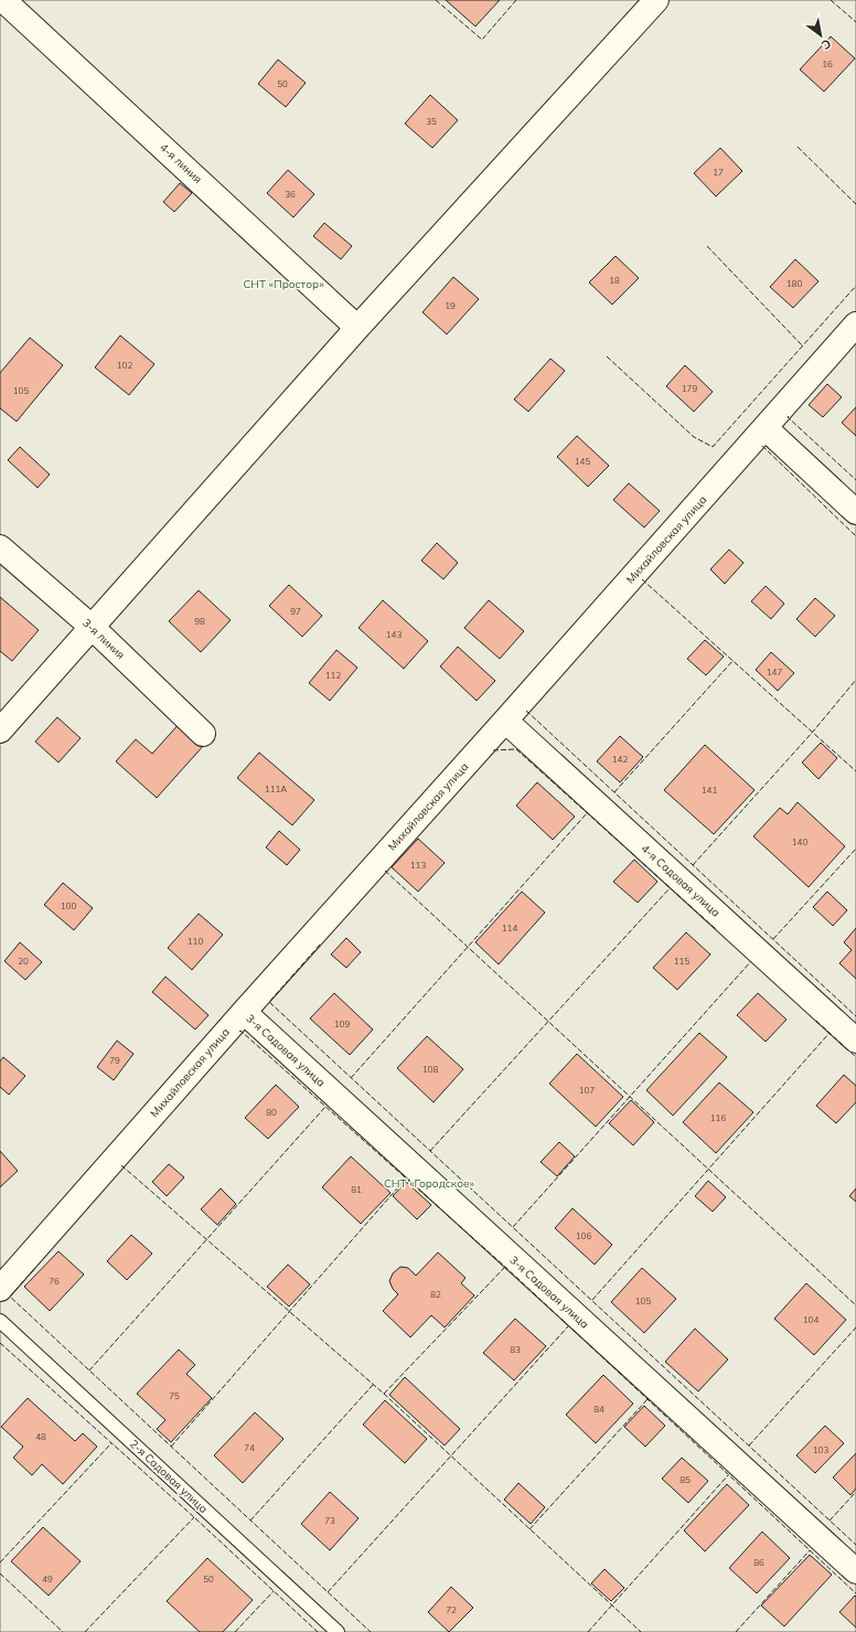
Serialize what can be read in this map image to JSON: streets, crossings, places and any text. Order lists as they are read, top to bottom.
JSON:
{
  "streets": {
    "street": [
      "4-я линия",
      "Михайловская улица",
      "3-я линия",
      "4-я Садовая улица",
      "3-я Садовая улица"
    ],
    "lane": ["2-я Садовая улица"]
  },
  "crossings": [
    ["Михайловская улица", "4-я Садовая улица"],
    ["Михайловская улица", "3-я Садовая улица"]
  ],
  "parks": ["СНТ «Простор»", "СНТ «Городское»"],
  "house_numbers": [
    "16",
    "50",
    "35",
    "17",
    "36",
    "18",
    "180",
    "19",
    "102",
    "179",
    "105",
    "145",
    "97",
    "98",
    "143",
    "147",
    "112",
    "142",
    "111А",
    "141",
    "140",
    "113",
    "100",
    "114",
    "110",
    "20",
    "115",
    "109",
    "79",
    "108",
    "107",
    "80",
    "116",
    "81",
    "106",
    "76",
    "82",
    "105",
    "104",
    "83",
    "75",
    "84",
    "48",
    "74",
    "103",
    "85",
    "73",
    "86",
    "49",
    "50",
    "72"
  ],
  "north": "bottom right"
}
